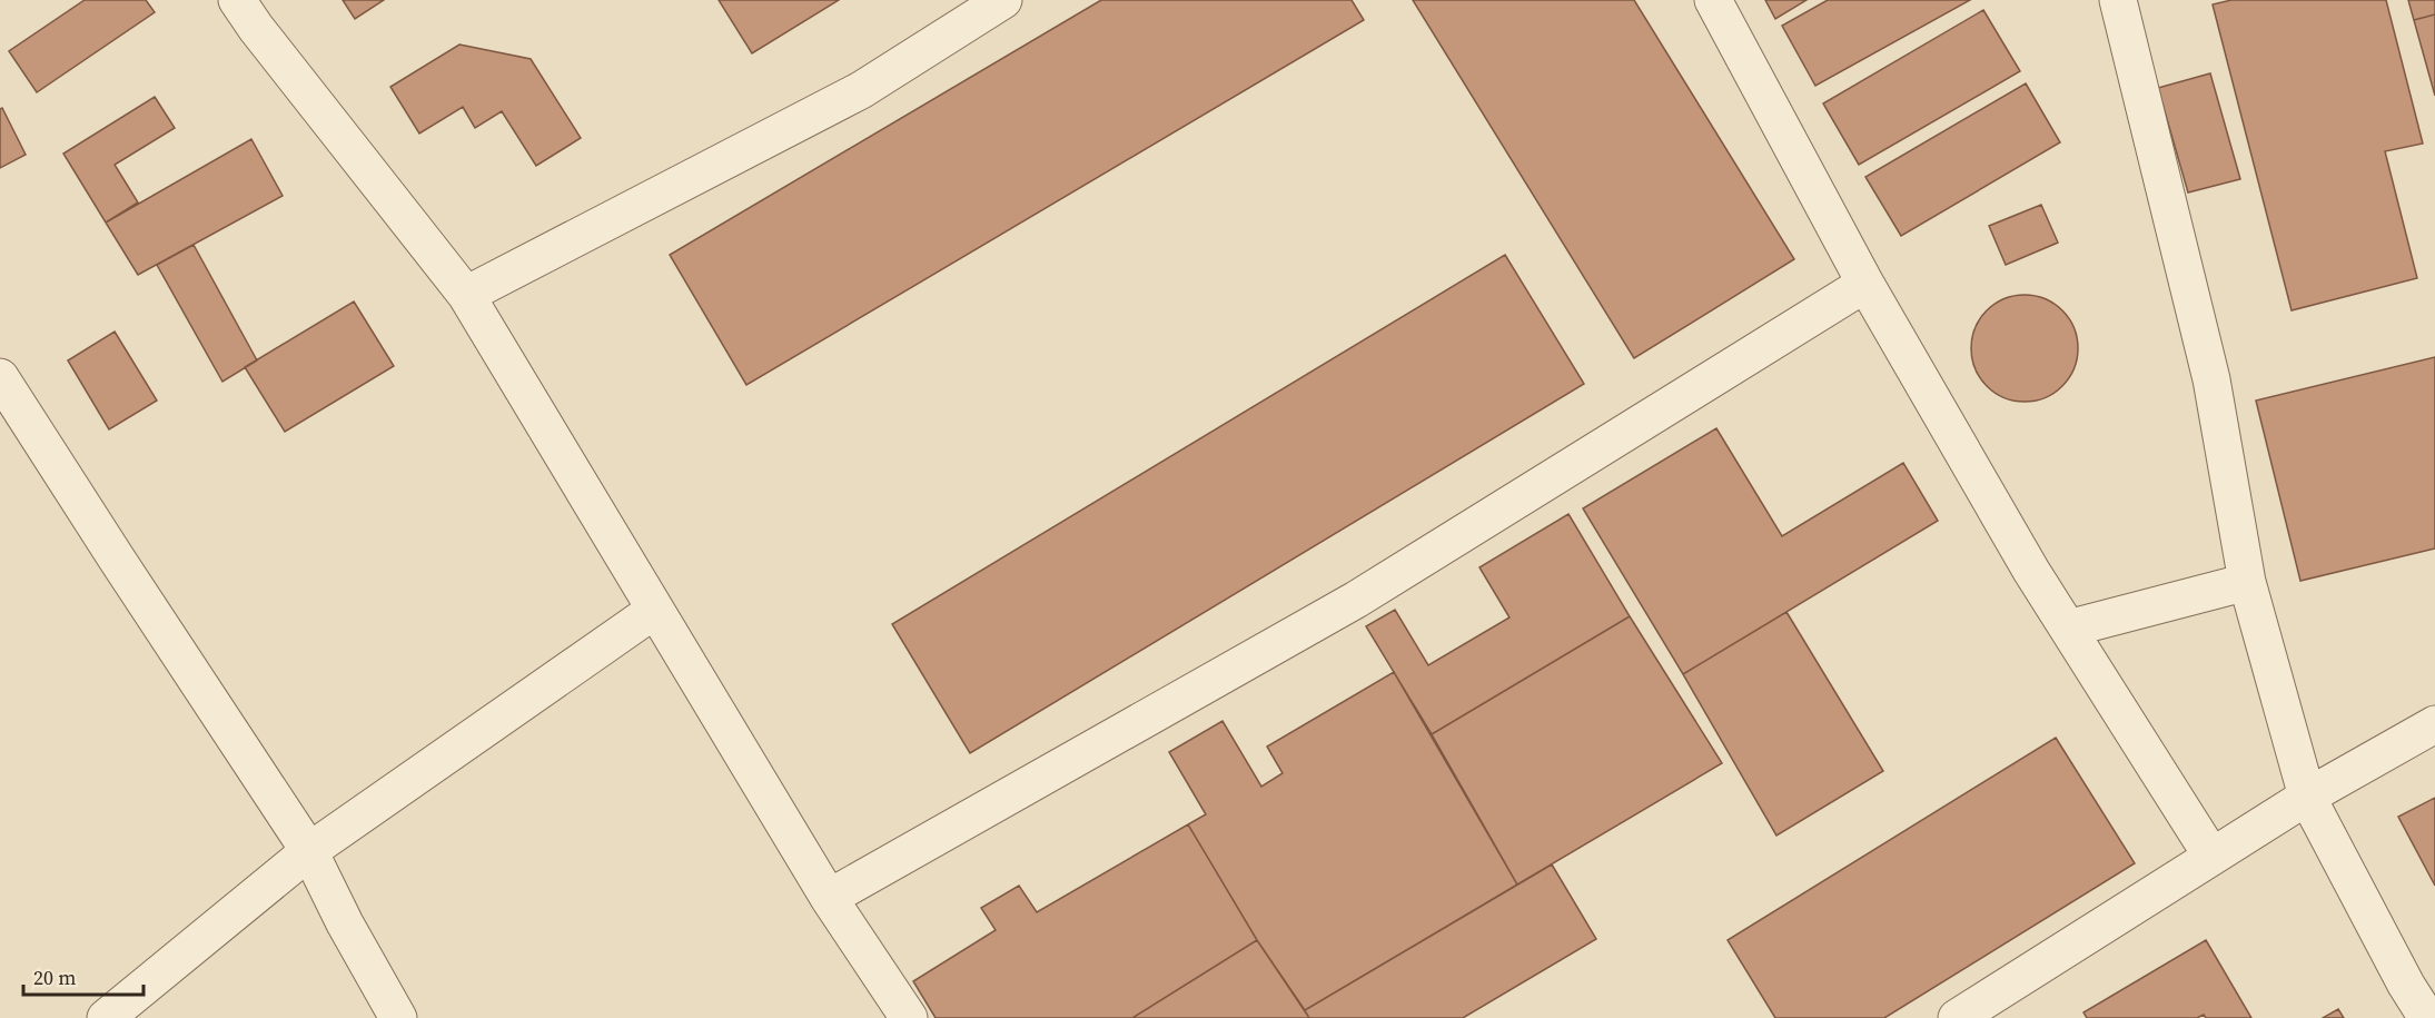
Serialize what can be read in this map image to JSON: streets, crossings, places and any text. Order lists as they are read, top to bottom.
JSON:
{
  "scale_bar": "20 m"
}
